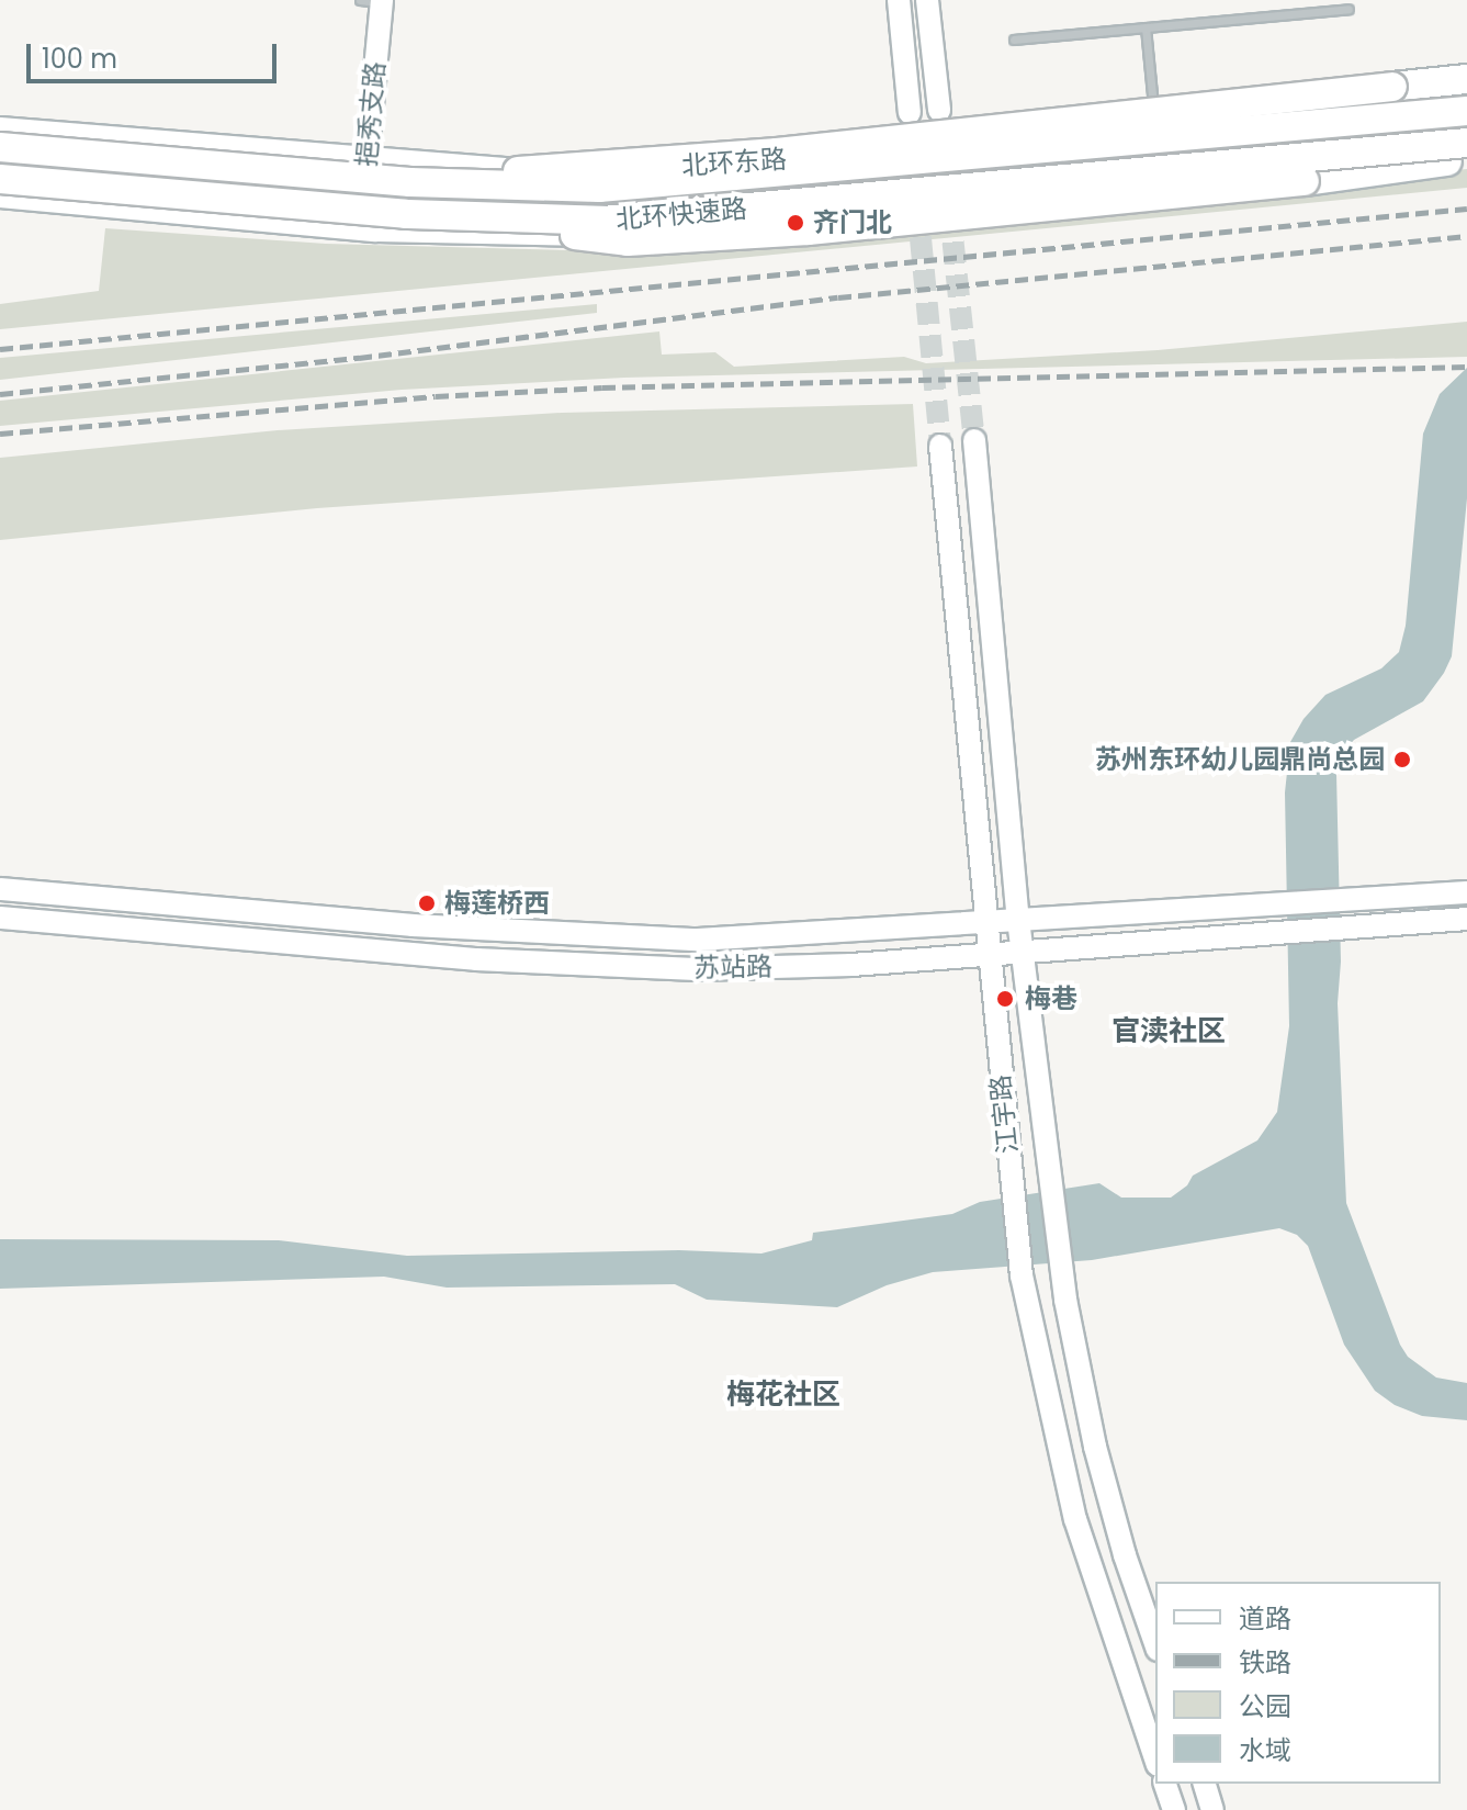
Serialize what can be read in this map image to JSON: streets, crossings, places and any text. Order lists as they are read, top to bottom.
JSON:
{
  "streets": {
    "highway": ["北环快速路"],
    "main road": [
      "挹秀支路",
      "北环东路",
      "苏站路",
      "江宇路"
    ]
  },
  "crossings": [
    ["挹秀支路", "北环东路"],
    ["苏站路", "江宇路"]
  ],
  "districts": ["官渎社区", "梅花社区"],
  "places": [
    "齐门北",
    "苏州东环幼儿园鼎尚总园",
    "梅莲桥西",
    "梅巷"
  ],
  "legend": [
    "道路",
    "铁路",
    "公园",
    "水域"
  ],
  "scale_bar": "100 m"
}
